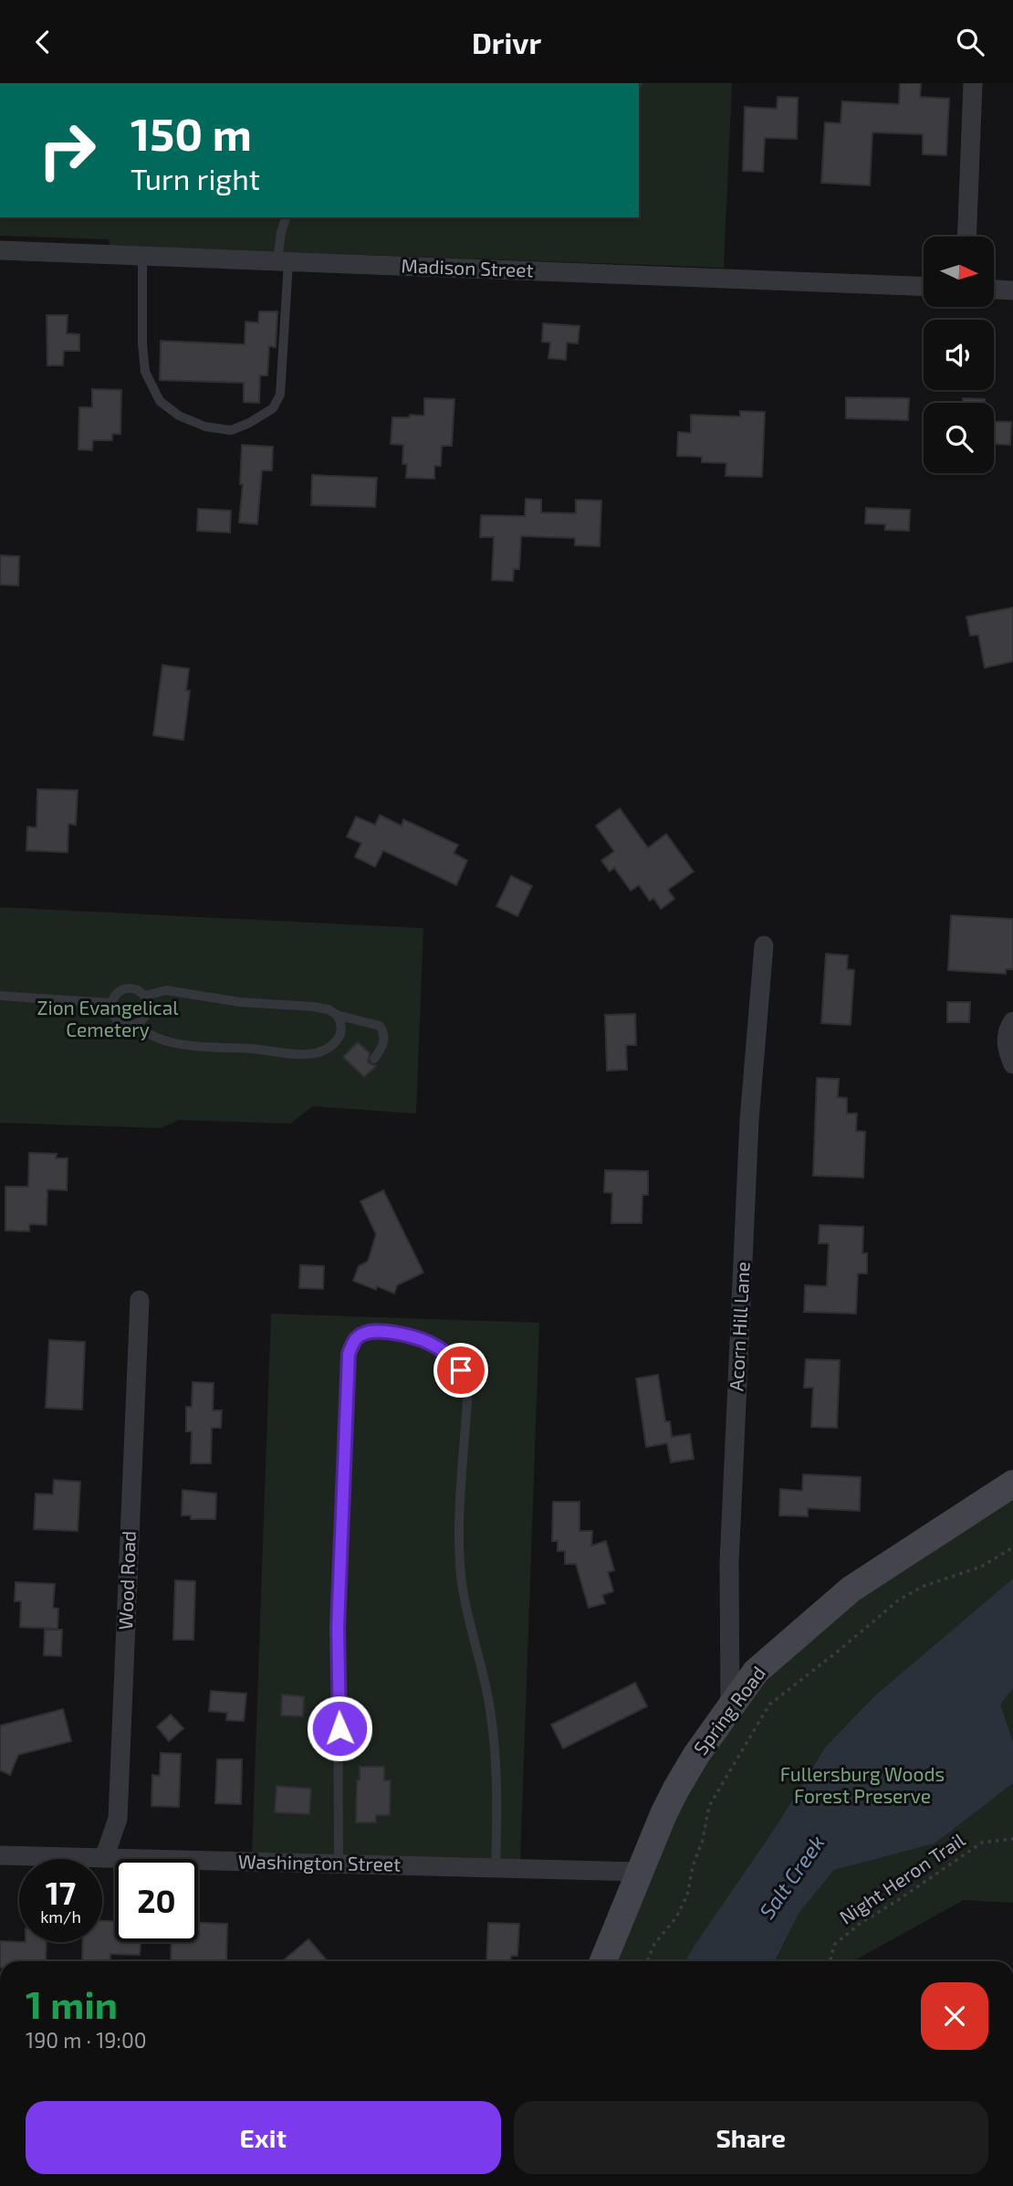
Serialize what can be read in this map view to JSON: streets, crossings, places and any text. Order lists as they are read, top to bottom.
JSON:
{
  "streets": {
    "street": [
      "Madison Street",
      "Acorn Hill Lane",
      "Wood Road",
      "Spring Road",
      "Washington Street"
    ],
    "path": ["Night Heron Trail"]
  },
  "crossings": [
    ["Acorn Hill Lane", "Spring Road"],
    ["Wood Road", "Washington Street"],
    ["Spring Road", "Washington Street"]
  ],
  "water": ["Salt Creek"],
  "parks": ["Zion Evangelical Cemetery", "Fullersburg Woods Forest Preserve"],
  "north": "right",
  "page": {
    "header": "Drivr",
    "turn": ["150 m", "Turn right"],
    "speed": "17 km/h",
    "limit": "20",
    "heading": ["1 min", "190 m · 19:00"],
    "buttons": ["Exit", "Share"]
  }
}
